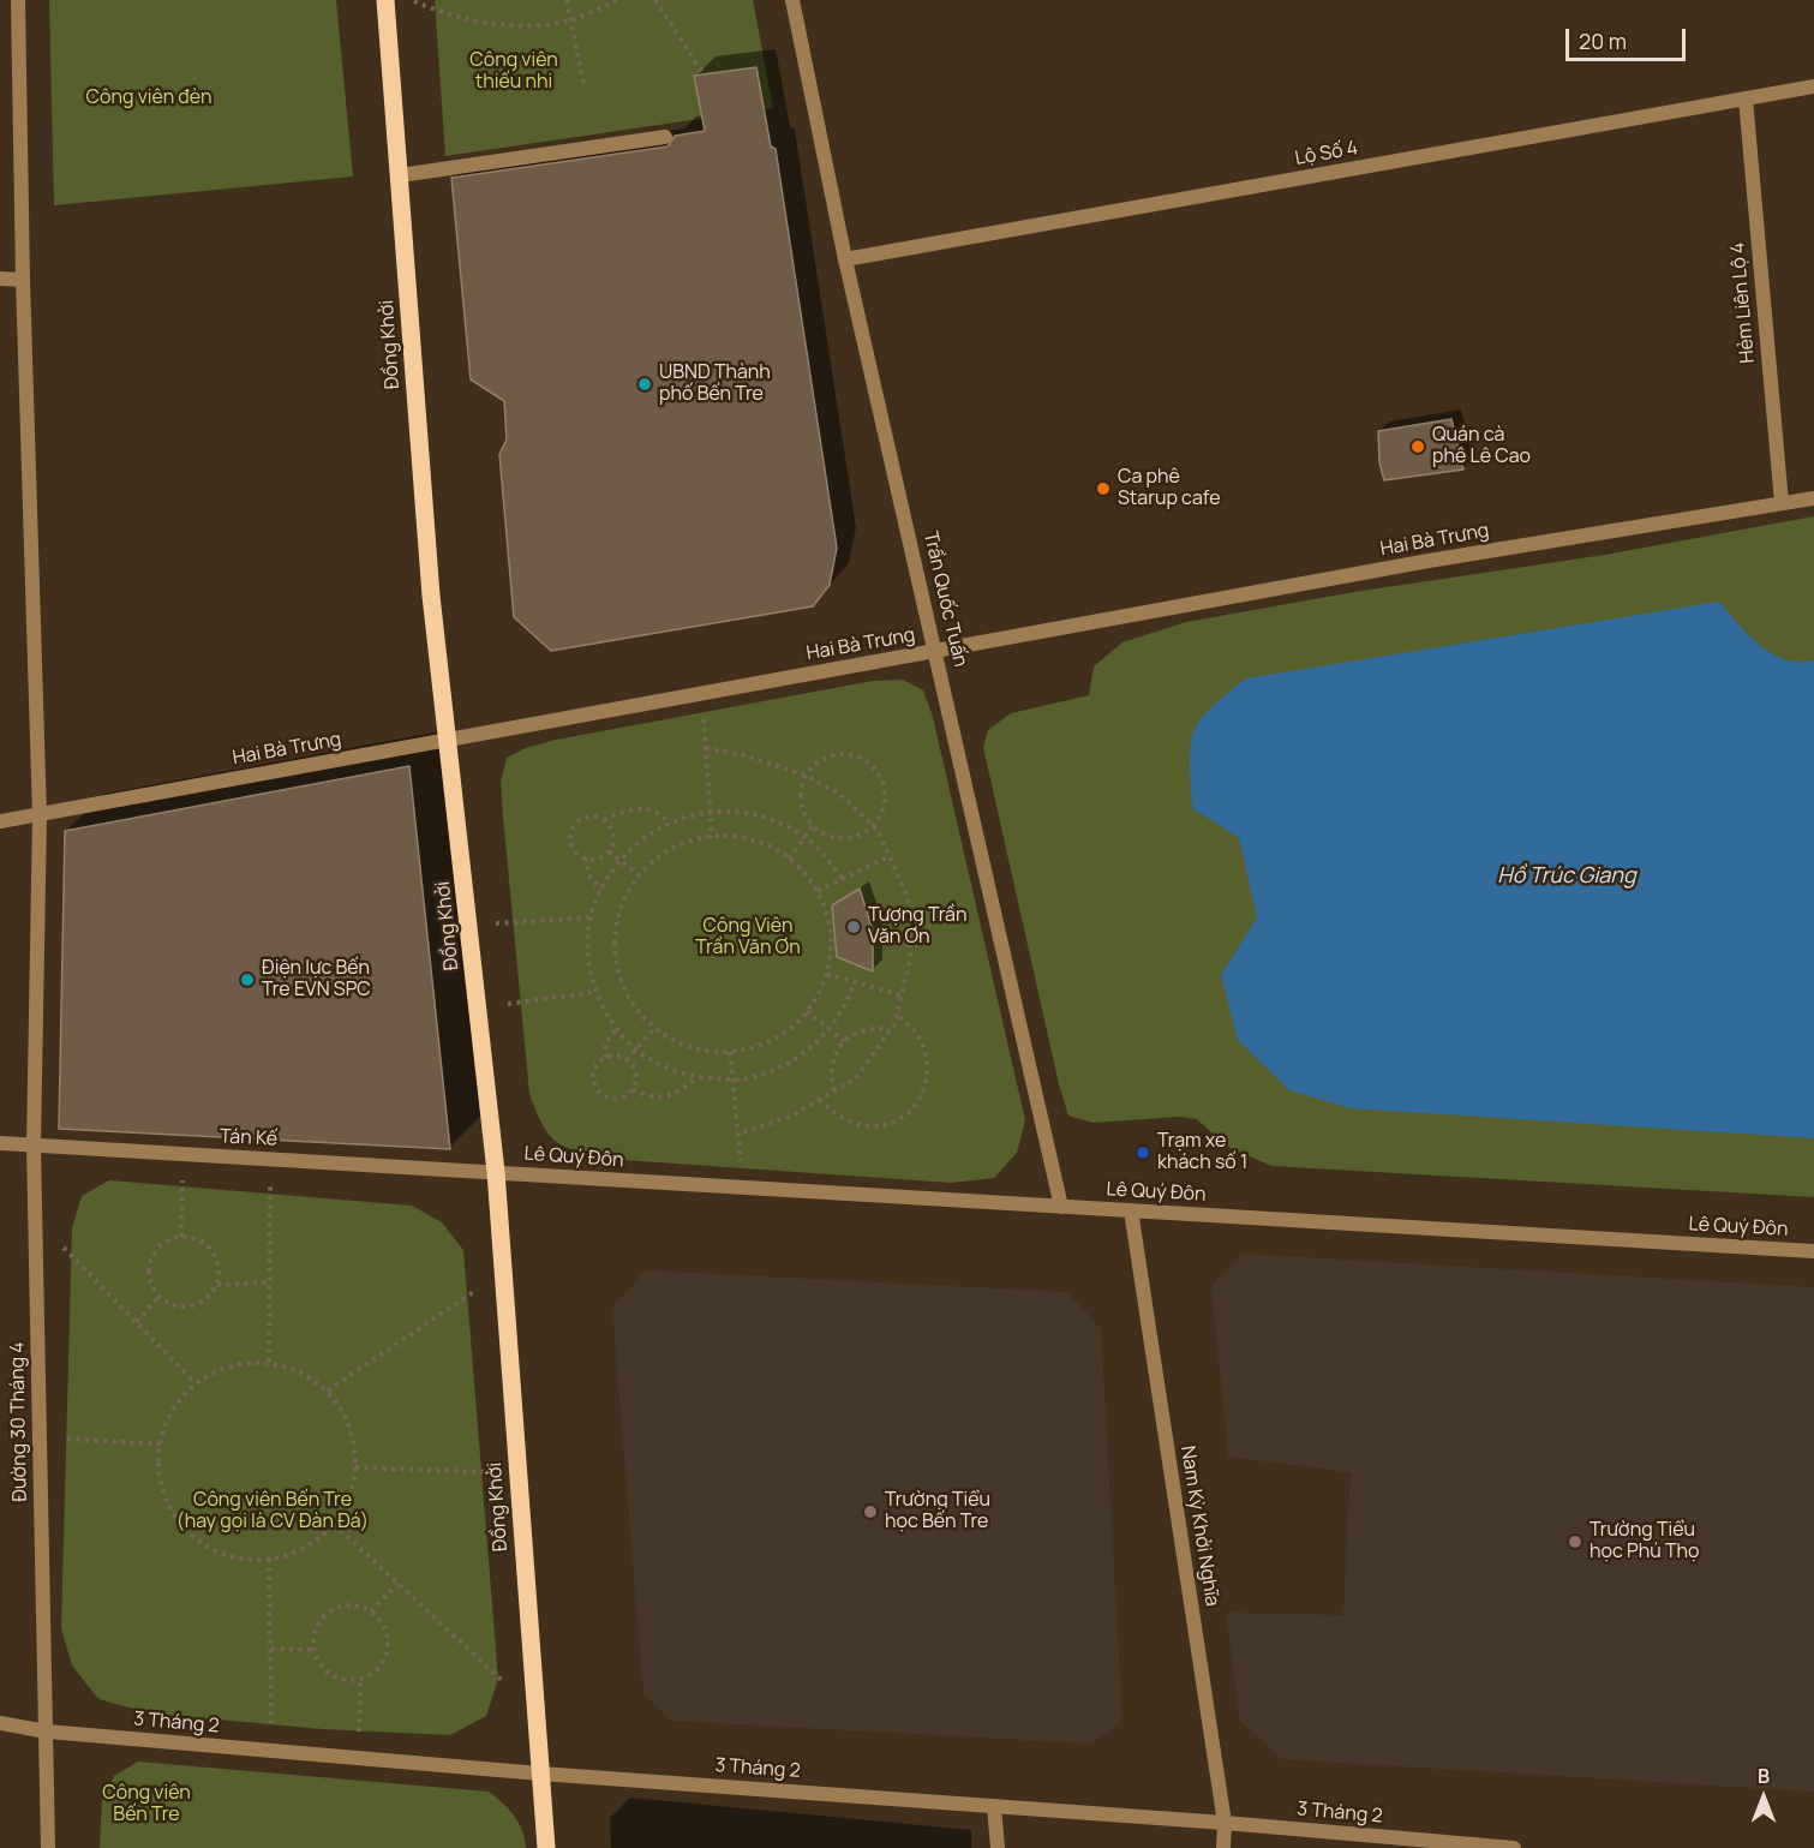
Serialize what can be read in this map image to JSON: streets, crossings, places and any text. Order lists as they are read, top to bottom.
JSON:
{
  "streets": {
    "main road": ["Đồng Khởi"],
    "street": [
      "Lộ Số 4",
      "Hẻm Liên Lộ 4",
      "Hai Bà Trưng",
      "Trần Quốc Tuấn",
      "Tán Kế",
      "Lê Quý Đôn",
      "Đường 30 Tháng 4",
      "Nam Kỳ Khởi Nghĩa",
      "3 Tháng 2"
    ]
  },
  "crossings": [
    ["Lộ Số 4", "Hẻm Liên Lộ 4"],
    ["Lộ Số 4", "Trần Quốc Tuấn"],
    ["Hẻm Liên Lộ 4", "Hai Bà Trưng"],
    ["Đồng Khởi", "Hai Bà Trưng"],
    ["Đồng Khởi", "Tán Kế"],
    ["Đồng Khởi", "Lê Quý Đôn"],
    ["Đồng Khởi", "3 Tháng 2"],
    ["Hai Bà Trưng", "Trần Quốc Tuấn"],
    ["Hai Bà Trưng", "Đường 30 Tháng 4"],
    ["Trần Quốc Tuấn", "Lê Quý Đôn"],
    ["Tán Kế", "Lê Quý Đôn"],
    ["Tán Kế", "Đường 30 Tháng 4"],
    ["Lê Quý Đôn", "Nam Kỳ Khởi Nghĩa"],
    ["Đường 30 Tháng 4", "3 Tháng 2"],
    ["Nam Kỳ Khởi Nghĩa", "3 Tháng 2"]
  ],
  "water": ["Hồ Trúc Giang"],
  "parks": [
    "Công viên thiếu nhi",
    "Công viên đèn",
    "Công Viên Trần Văn Ơn",
    "Công viên Bến Tre (hay gọi là CV Đàn Đá)",
    "Công viên Bến Tre"
  ],
  "places": [
    "UBND Thành phố Bến Tre",
    "Quán cà phê Lê Cao",
    "Ca phê Starup cafe",
    "Tượng Trần Văn Ơn",
    "Điện lực Bến Tre EVN SPC",
    "Trạm xe khách số 1",
    "Trường Tiểu học Bến Tre",
    "Trường Tiểu học Phú Thọ"
  ],
  "scale_bar": "20 m",
  "north": "top"
}
